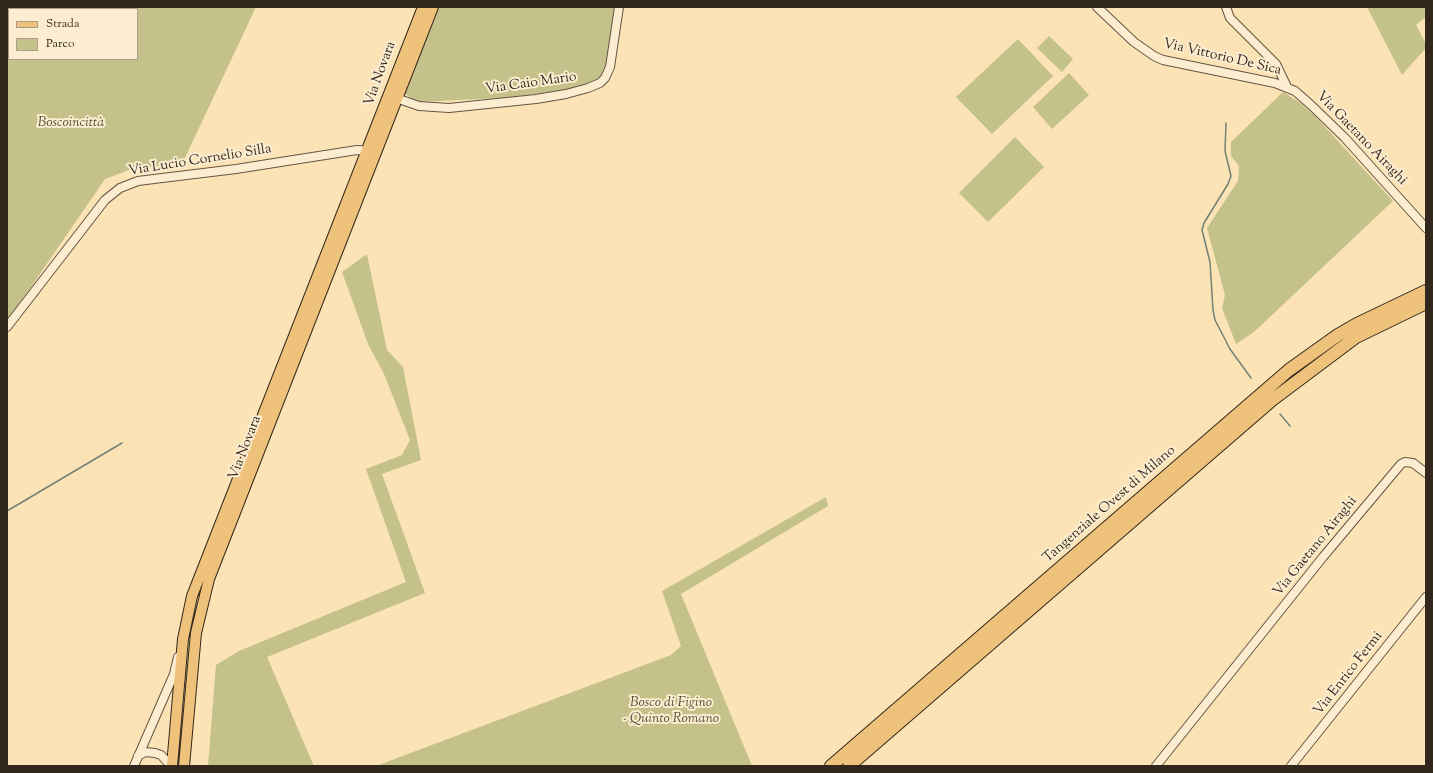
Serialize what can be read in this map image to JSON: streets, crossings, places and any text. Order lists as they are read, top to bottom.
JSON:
{
  "streets": {
    "highway": ["Tangenziale Ovest di Milano"],
    "main road": ["Via Novara"],
    "street": [
      "Via Vittorio De Sica",
      "Via Caio Mario",
      "Via Gaetano Airaghi",
      "Via Lucio Cornelio Silla",
      "Via Enrico Fermi"
    ]
  },
  "crossings": [
    ["Via Vittorio De Sica", "Via Gaetano Airaghi"],
    ["Via Novara", "Via Caio Mario"],
    ["Via Novara", "Via Lucio Cornelio Silla"]
  ],
  "parks": ["Boscoincittà", "Bosco di Figino - Quinto Romano"],
  "legend": ["Strada", "Parco"]
}
